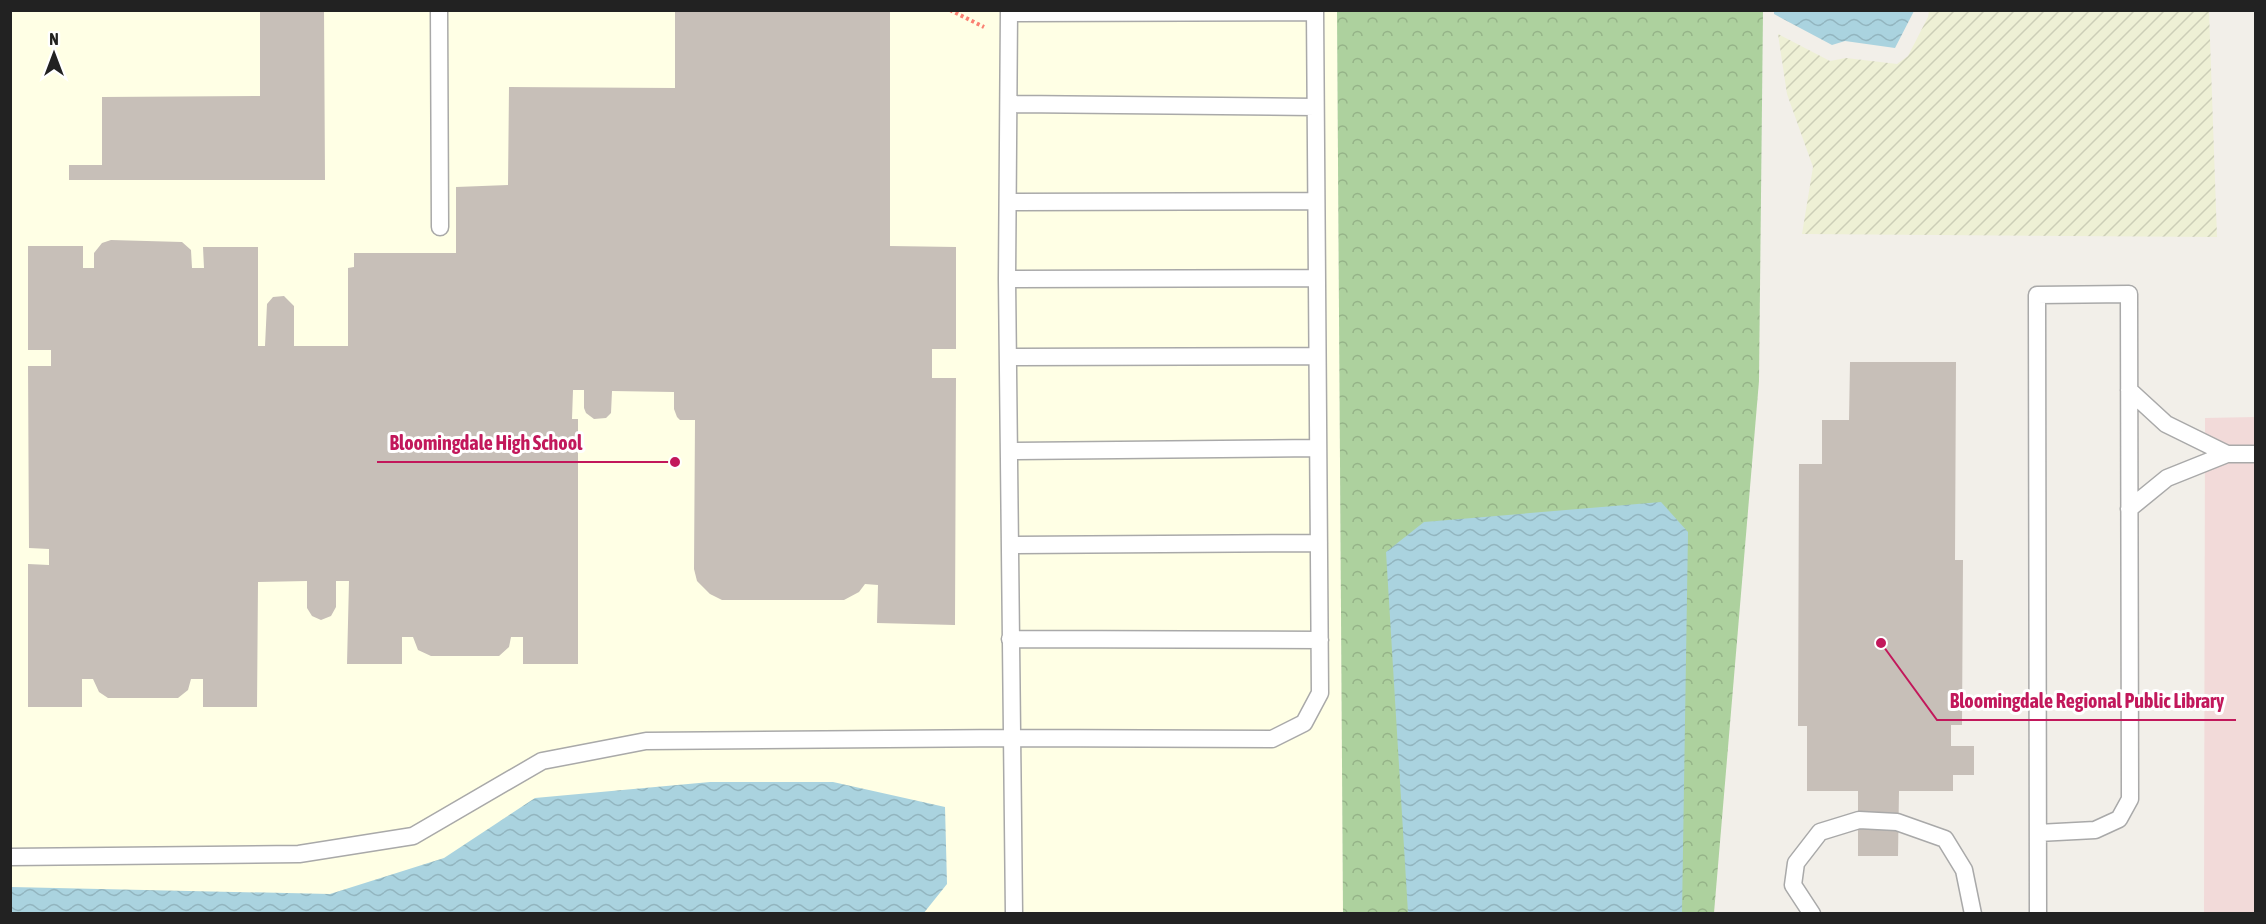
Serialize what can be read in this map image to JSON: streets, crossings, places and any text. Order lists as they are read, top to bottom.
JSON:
{
  "places": ["Bloomingdale High School", "Bloomingdale Regional Public Library"],
  "north": "top"
}
